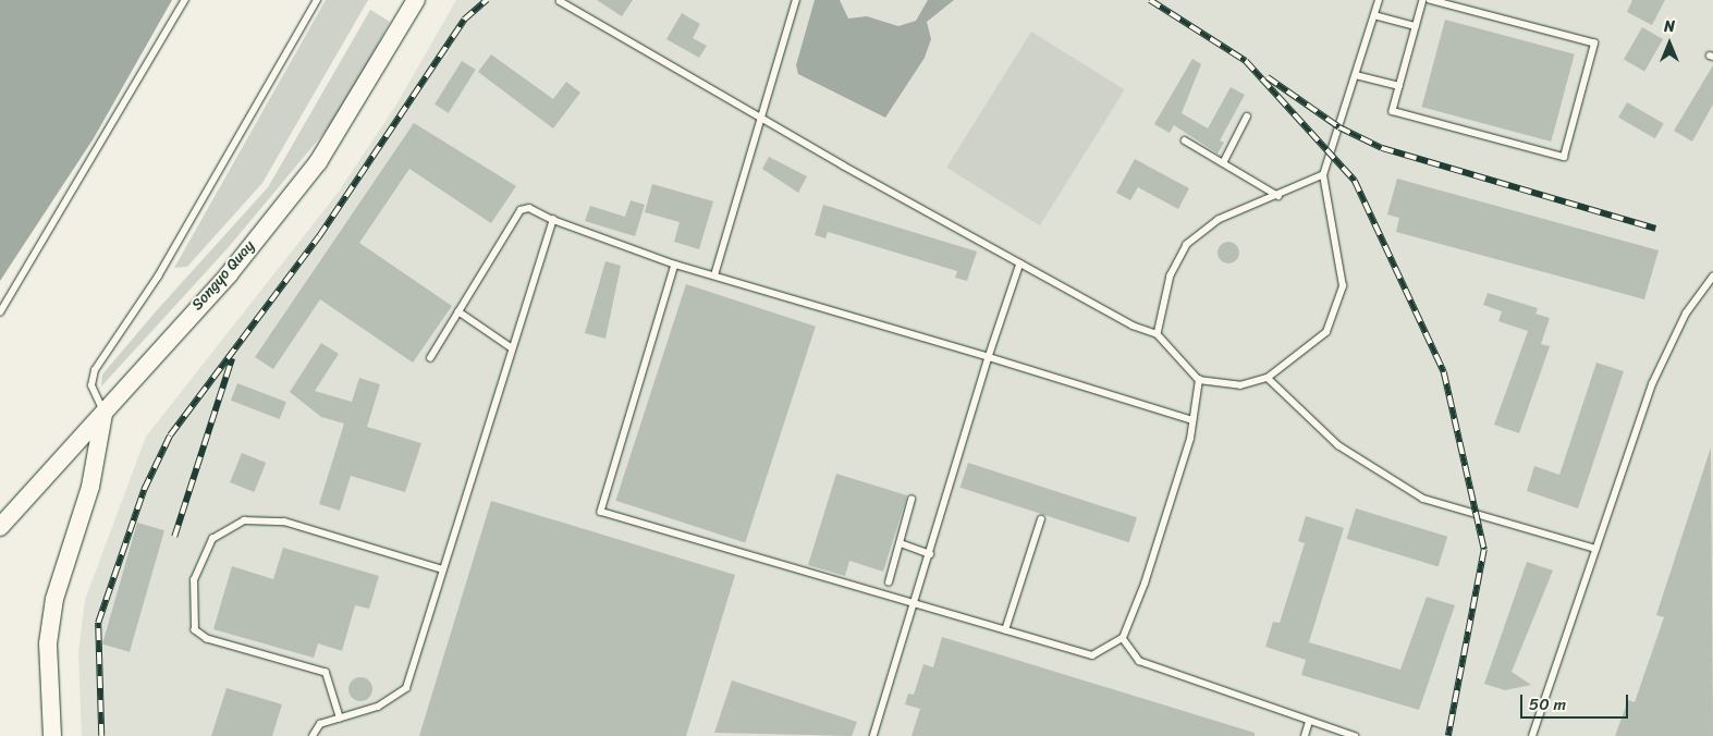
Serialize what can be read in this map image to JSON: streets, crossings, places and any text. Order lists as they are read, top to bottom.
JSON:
{
  "streets": {
    "main road": ["Songyo Quay"]
  },
  "scale_bar": "50 m",
  "north": "top"
}
